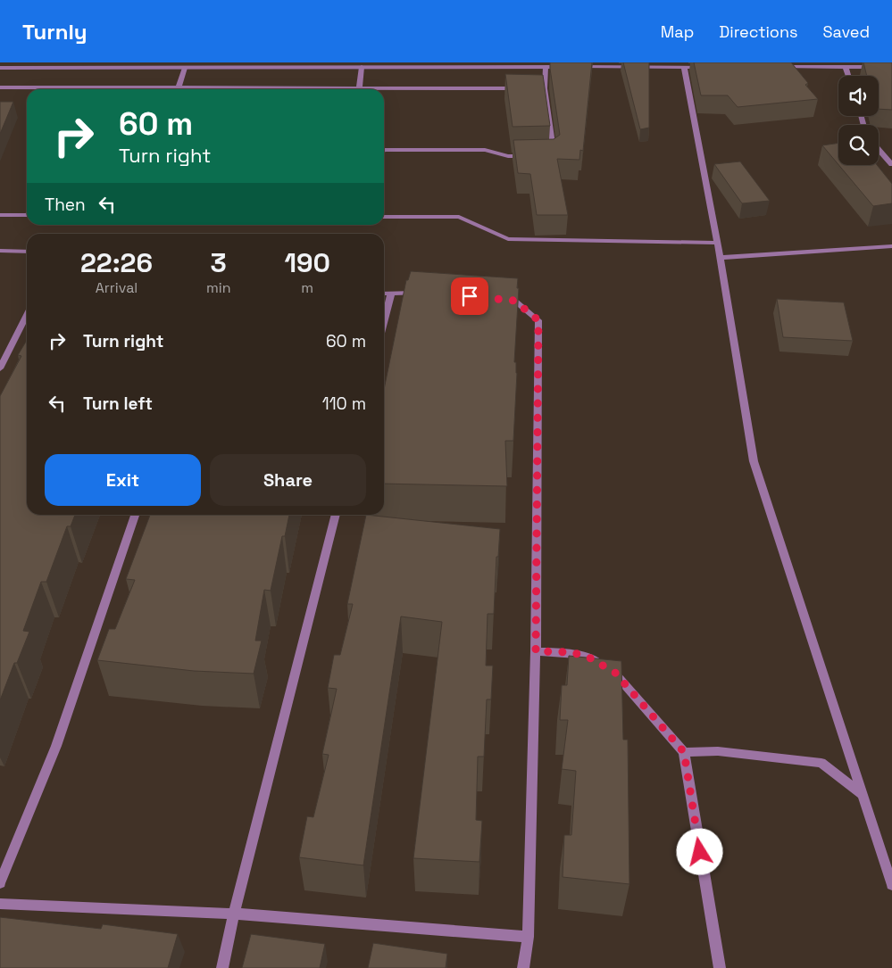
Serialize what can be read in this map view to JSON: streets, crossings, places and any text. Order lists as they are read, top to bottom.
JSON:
{
  "page": {
    "header": "Turnly",
    "nav": ["Map", "Directions", "Saved"],
    "turn": ["60 m", "Turn right"],
    "then": "Then",
    "eta": [
      "22:26",
      "Arrival",
      "3",
      "min",
      "190",
      "m"
    ],
    "list": [
      {
        "name": "Turn right",
        "value": "60 m"
      },
      {
        "name": "Turn left",
        "value": "110 m"
      }
    ],
    "buttons": ["Exit", "Share"]
  }
}
